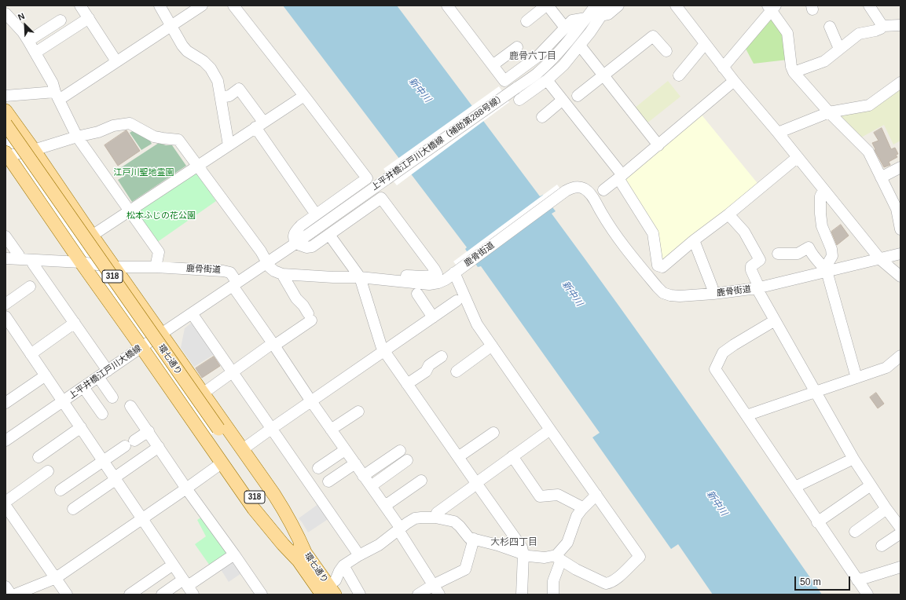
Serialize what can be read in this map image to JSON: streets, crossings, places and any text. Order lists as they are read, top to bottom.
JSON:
{
  "streets": {
    "main road": ["318", "環七通り"],
    "street": ["上平井橋江戸川大橋線（補助第288号線）", "鹿骨街道", "上平井橋江戸川大橋線"]
  },
  "crossings": [
    ["上平井橋江戸川大橋線（補助第288号線）", "鹿骨街道"],
    ["鹿骨街道", "上平井橋江戸川大橋線"]
  ],
  "districts": ["鹿骨六丁目", "大杉四丁目"],
  "water": ["新中川"],
  "parks": ["江戸川聖地霊園", "松本ふじの花公園"],
  "scale_bar": "50 m",
  "north": "top left"
}
